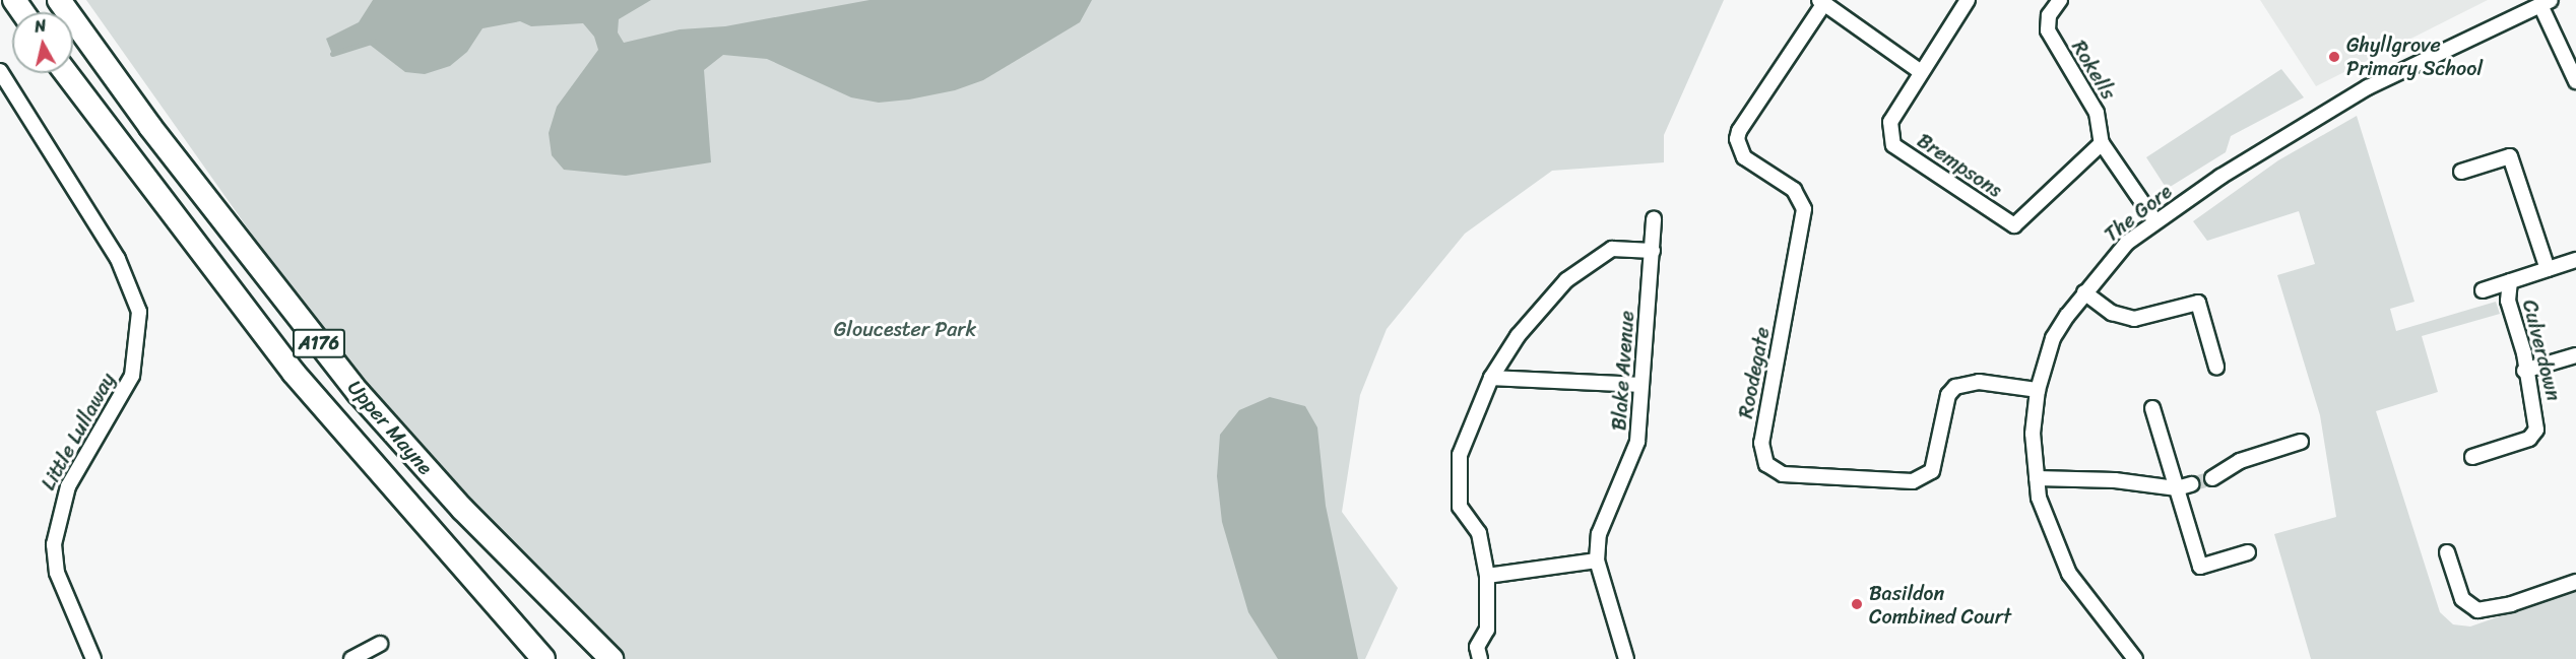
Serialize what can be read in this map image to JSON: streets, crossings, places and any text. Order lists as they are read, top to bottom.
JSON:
{
  "streets": {
    "main road": ["A176", "Upper Mayne"],
    "street": [
      "Rokells",
      "Brempsons",
      "The Gore",
      "Culverdown",
      "Blake Avenue",
      "Roodegate",
      "Little Lullaway"
    ]
  },
  "crossings": [
    ["Rokells", "Brempsons"],
    ["Rokells", "The Gore"],
    ["Brempsons", "Roodegate"],
    ["The Gore", "Roodegate"]
  ],
  "parks": ["Gloucester Park"],
  "places": ["Ghyllgrove Primary School", "Basildon Combined Court"],
  "north": "top"
}
